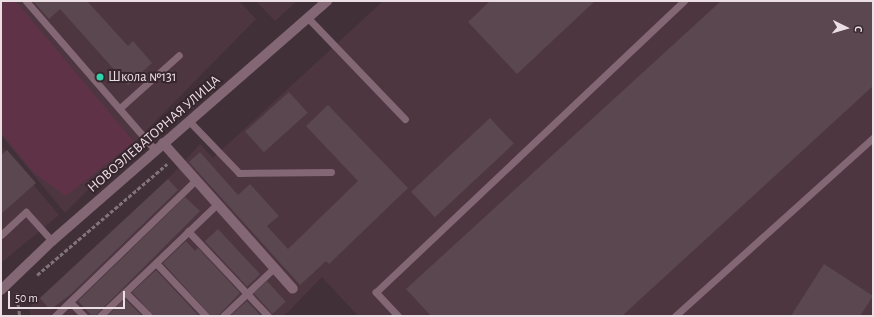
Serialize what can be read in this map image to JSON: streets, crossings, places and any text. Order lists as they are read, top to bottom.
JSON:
{
  "streets": {
    "street": ["НОВОЭЛЕВАТОРНАЯ УЛИЦА"]
  },
  "places": ["Школа №131"],
  "scale_bar": "50 m",
  "north": "right"
}
